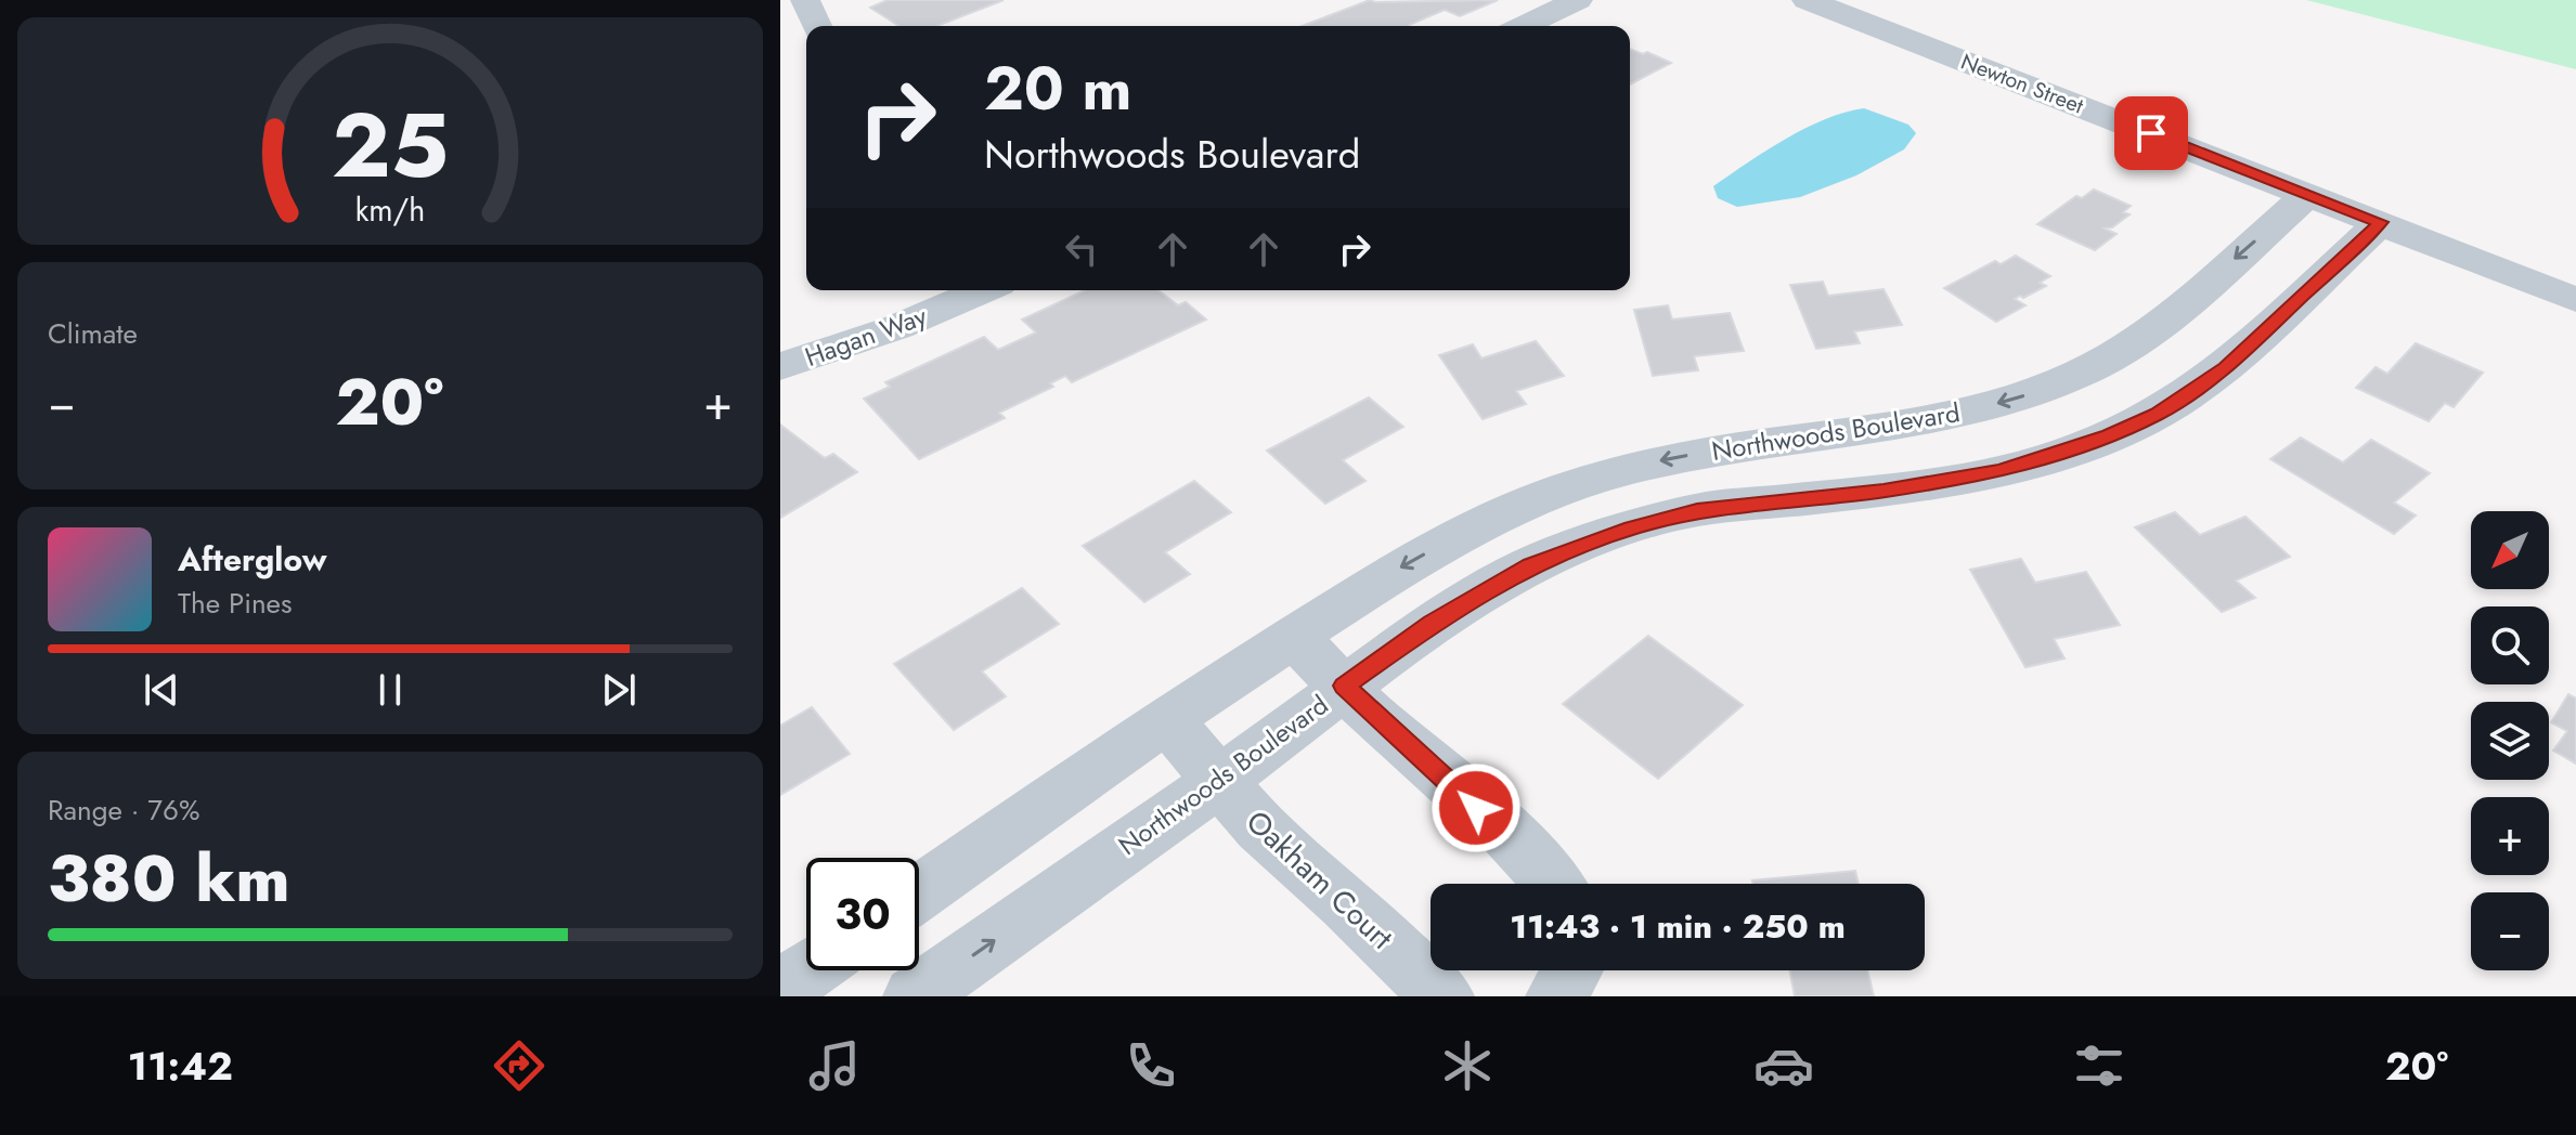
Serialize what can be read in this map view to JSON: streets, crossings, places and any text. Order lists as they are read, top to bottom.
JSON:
{
  "streets": {
    "street": [
      "Newton Street",
      "Hagan Way",
      "Northwoods Boulevard",
      "Oakham Court"
    ]
  },
  "crossings": [
    ["Newton Street", "Northwoods Boulevard"],
    ["Northwoods Boulevard", "Oakham Court"]
  ],
  "north": "bottom left",
  "page": {
    "turn": ["20 m", "Northwoods Boulevard"],
    "tile": [
      "Climate",
      ["Range · 76%", "380 km"]
    ],
    "heat": ["−", "20°", "+"],
    "map_buttons": ["+", "−"],
    "song": ["Afterglow", "The Pines"],
    "limit": "30",
    "trip": "11:43 · 1 min · 250 m",
    "tabs": ["11:42", "20°"],
    "gauge": ["25", "km/h"]
  }
}
